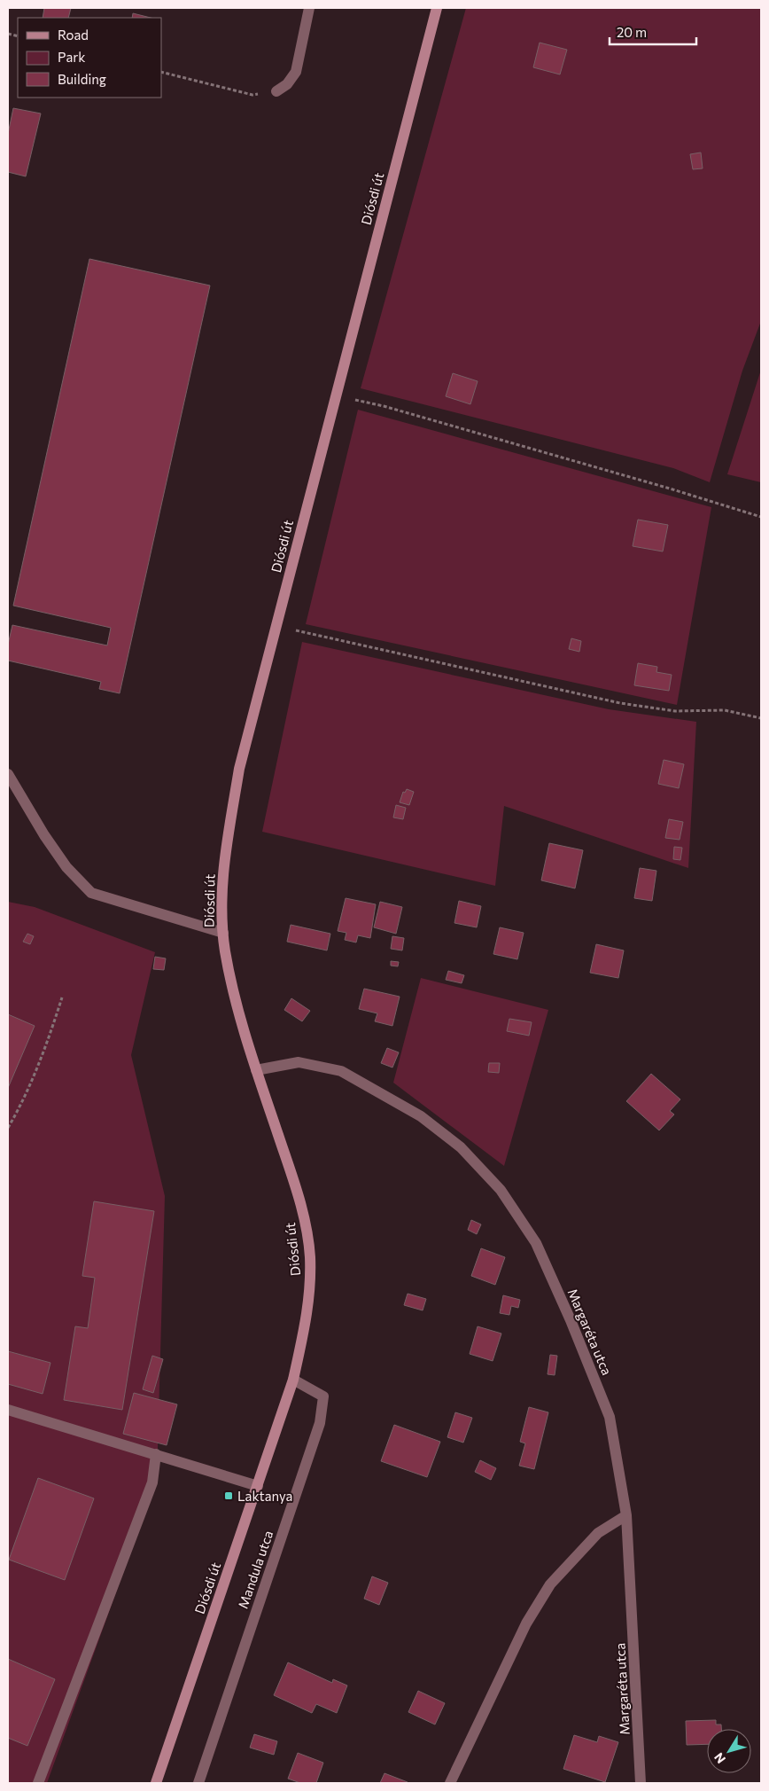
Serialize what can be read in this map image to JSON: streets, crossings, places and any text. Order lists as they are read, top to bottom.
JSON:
{
  "streets": {
    "main road": ["Diósdi út"],
    "street": ["Margaréta utca", "Mandula utca"]
  },
  "crossings": [
    ["Diósdi út", "Margaréta utca"],
    ["Diósdi út", "Mandula utca"]
  ],
  "places": {
    "transit": ["Laktanya"]
  },
  "legend": ["Road", "Park", "Building"],
  "scale_bar": "20 m",
  "north": "bottom left"
}
